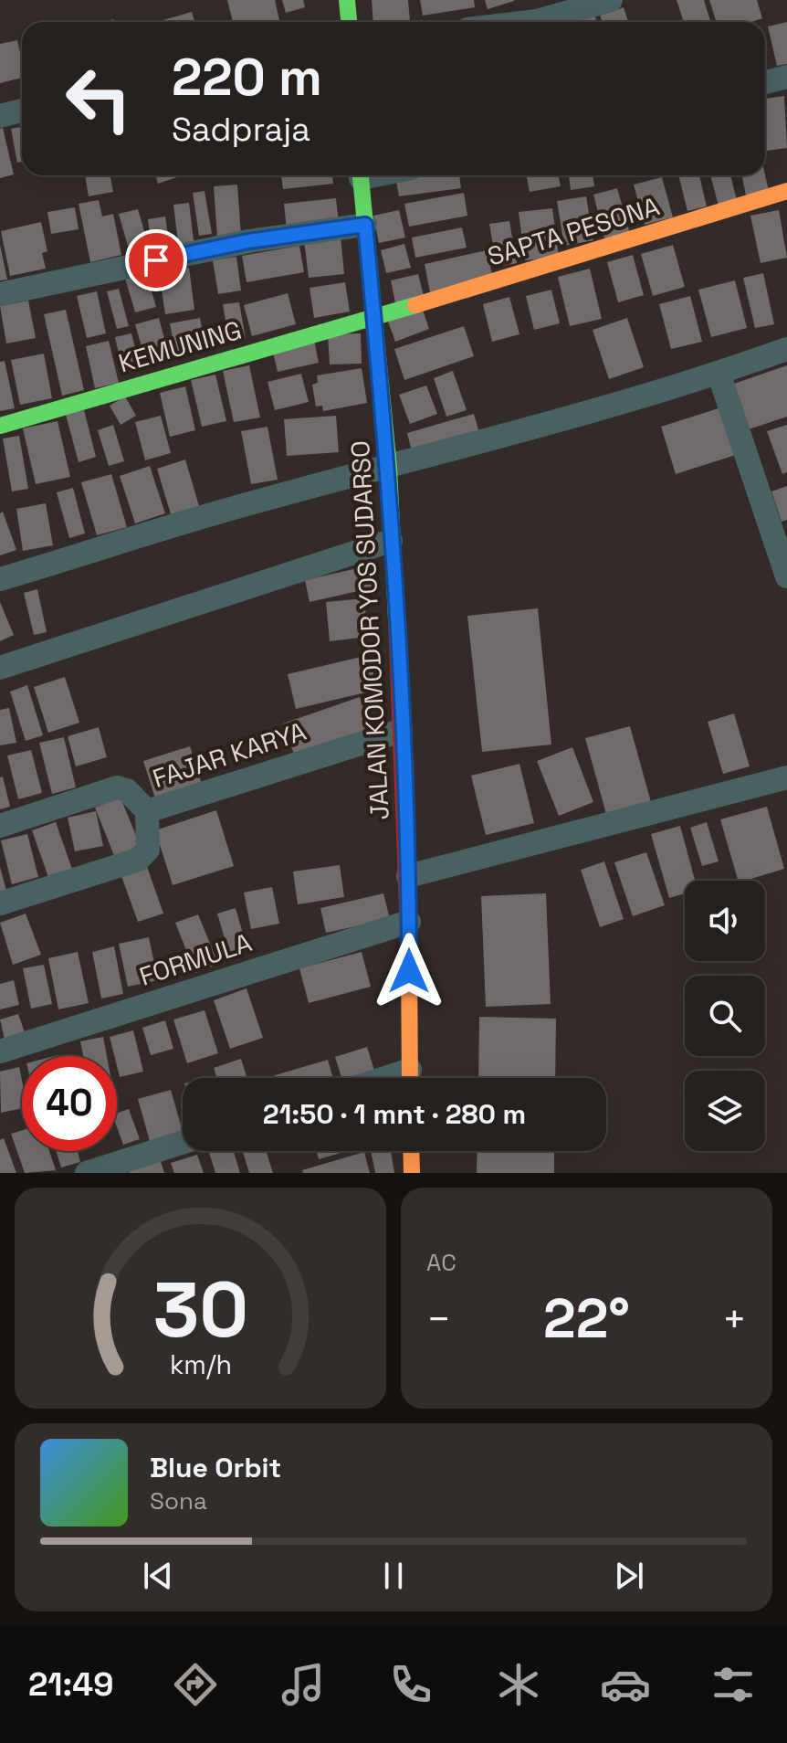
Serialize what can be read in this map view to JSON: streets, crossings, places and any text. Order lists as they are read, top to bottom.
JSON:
{
  "streets": {
    "street": [
      "SAPTA PESONA",
      "KEMUNING",
      "JALAN KOMODOR YOS SUDARSO",
      "FAJAR KARYA",
      "FORMULA"
    ]
  },
  "crossings": [
    ["SAPTA PESONA", "KEMUNING"],
    ["SAPTA PESONA", "JALAN KOMODOR YOS SUDARSO"],
    ["KEMUNING", "JALAN KOMODOR YOS SUDARSO"],
    ["JALAN KOMODOR YOS SUDARSO", "FAJAR KARYA"],
    ["JALAN KOMODOR YOS SUDARSO", "FORMULA"]
  ],
  "page": {
    "turn": ["220 m", "Sadpraja"],
    "limit": "40",
    "trip": "21:50 · 1 mnt · 280 m",
    "tile": "AC",
    "heat": ["−", "22°", "+"],
    "song": ["Blue Orbit", "Sona"],
    "tabs": "21:49",
    "gauge": ["30", "km/h"]
  }
}
